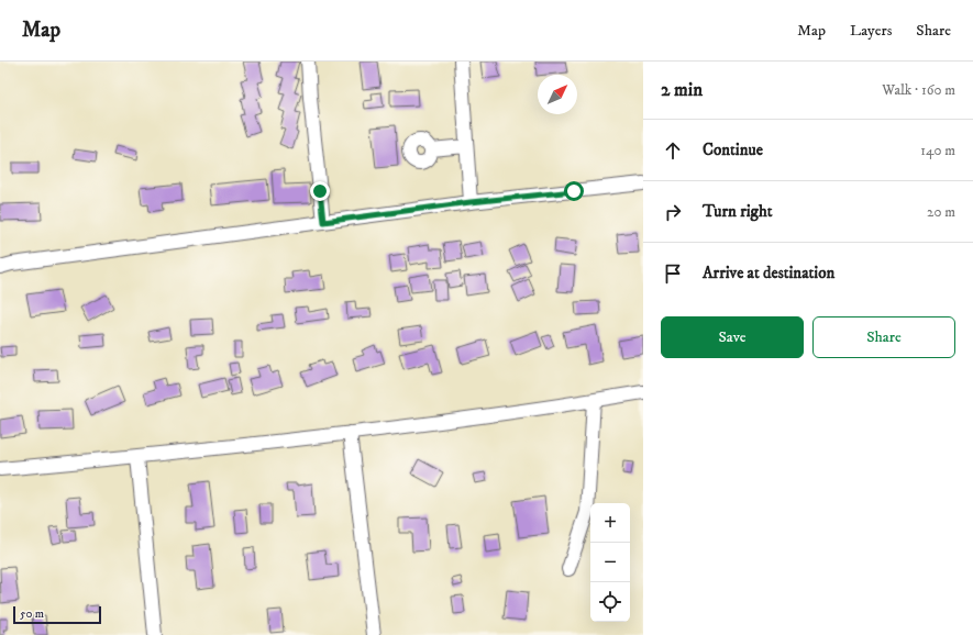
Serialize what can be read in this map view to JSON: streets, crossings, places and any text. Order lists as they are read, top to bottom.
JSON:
{
  "scale_bar": "50 m",
  "north": "top right",
  "page": {
    "header": "Map",
    "nav": ["Map", "Layers", "Share"],
    "heading": ["2 min", "Walk · 160 m"],
    "list": [
      ["Continue", "140 m"],
      ["Turn right", "20 m"],
      "Arrive at destination"
    ],
    "buttons": ["Save", "Share"],
    "map_buttons": ["+", "−"],
    "scale": "50 m"
  }
}
